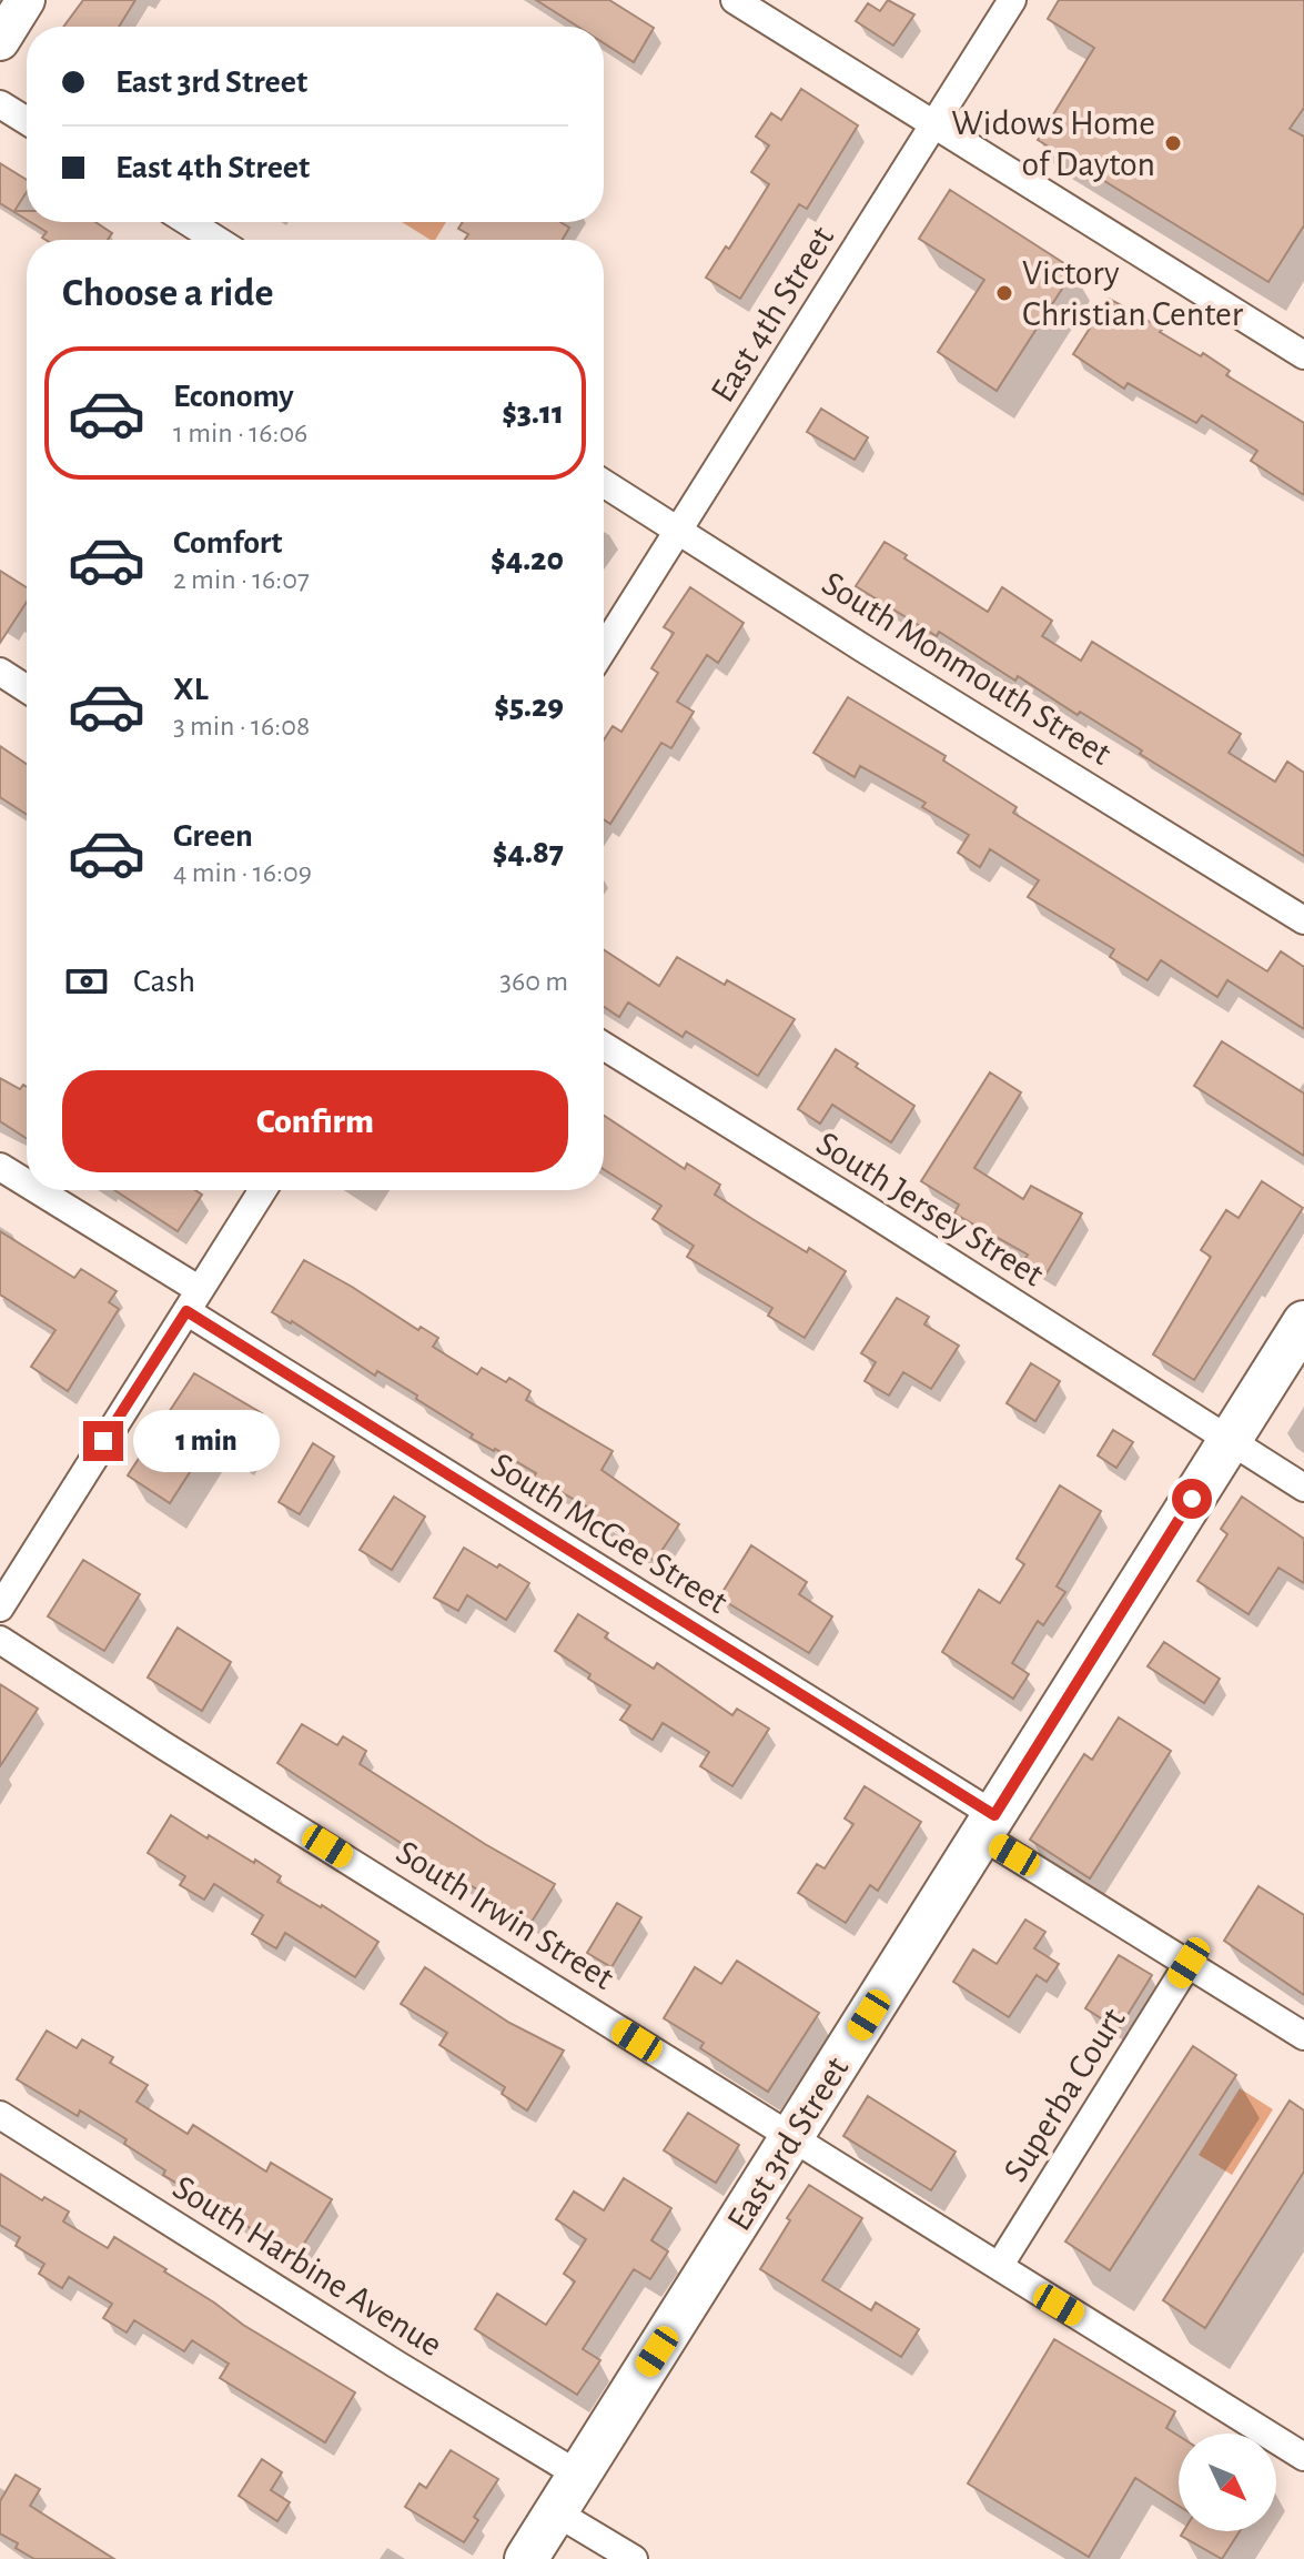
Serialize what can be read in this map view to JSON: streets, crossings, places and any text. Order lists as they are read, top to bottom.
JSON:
{
  "streets": {
    "main road": ["East 3rd Street"],
    "street": [
      "East 4th Street",
      "South Monmouth Street",
      "South Jersey Street",
      "South McGee Street",
      "South Irwin Street",
      "Superba Court",
      "South Harbine Avenue"
    ]
  },
  "crossings": [
    ["East 4th Street", "South Monmouth Street"],
    ["South Jersey Street", "East 3rd Street"],
    ["South McGee Street", "Superba Court"],
    ["South McGee Street", "East 3rd Street"],
    ["South Irwin Street", "Superba Court"],
    ["South Irwin Street", "East 3rd Street"],
    ["East 3rd Street", "South Harbine Avenue"]
  ],
  "places": ["Widows Home of Dayton", "Victory Christian Center"],
  "north": "bottom right",
  "page": {
    "banner": ["East 3rd Street", "East 4th Street"],
    "heading": "Choose a ride",
    "list": [
      {
        "name": "Economy",
        "note": "1 min · 16:06",
        "value": "$3.11"
      },
      {
        "name": "Comfort",
        "note": "2 min · 16:07",
        "value": "$4.20"
      },
      {
        "name": "XL",
        "note": "3 min · 16:08",
        "value": "$5.29"
      },
      {
        "name": "Green",
        "note": "4 min · 16:09",
        "value": "$4.87"
      }
    ],
    "pay": ["Cash", "360 m"],
    "buttons": "Confirm",
    "bubble": "1 min"
  }
}
